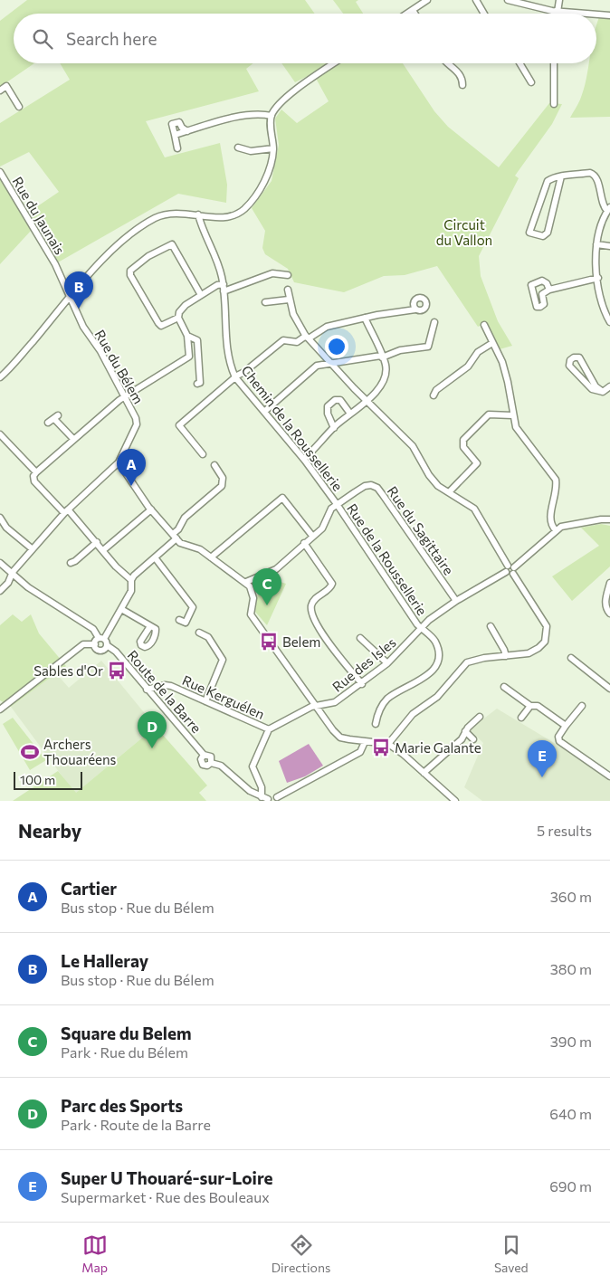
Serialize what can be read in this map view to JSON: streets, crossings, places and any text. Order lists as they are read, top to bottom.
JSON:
{
  "streets": {
    "street": [
      "Rue du Jaunais",
      "Rue du Bélem",
      "Chemin de la Roussellerie",
      "Rue du Sagittaire",
      "Rue de la Roussellerie",
      "Rue des Isles",
      "Route de la Barre",
      "Rue Kerguélen"
    ]
  },
  "crossings": [
    ["Rue du Jaunais", "Rue du Bélem"],
    ["Chemin de la Roussellerie", "Rue du Sagittaire"],
    ["Chemin de la Roussellerie", "Rue de la Roussellerie"],
    ["Rue du Sagittaire", "Rue de la Roussellerie"],
    ["Rue du Sagittaire", "Rue des Isles"],
    ["Rue de la Roussellerie", "Rue des Isles"],
    ["Rue des Isles", "Rue Kerguélen"],
    ["Route de la Barre", "Rue Kerguélen"]
  ],
  "parks": ["Circuit du Vallon"],
  "places": {
    "bus stop": ["Belem", "Sables d'Or", "Marie Galante"],
    "sports": ["Archers Thouaréens"]
  },
  "scale_bar": "100 m",
  "page": {
    "search": "Search here",
    "pins": [
      "B",
      "A",
      "C",
      "D",
      "E"
    ],
    "scale": "100 m",
    "heading": ["Nearby", "5 results"],
    "list": [
      {
        "mark": "A",
        "name": "Cartier",
        "note": "Bus stop · Rue du Bélem",
        "value": "360 m"
      },
      {
        "mark": "B",
        "name": "Le Halleray",
        "note": "Bus stop · Rue du Bélem",
        "value": "380 m"
      },
      {
        "mark": "C",
        "name": "Square du Belem",
        "note": "Park · Rue du Bélem",
        "value": "390 m"
      },
      {
        "mark": "D",
        "name": "Parc des Sports",
        "note": "Park · Route de la Barre",
        "value": "640 m"
      },
      {
        "mark": "E",
        "name": "Super U Thouaré-sur-Loire",
        "note": "Supermarket · Rue des Bouleaux",
        "value": "690 m"
      }
    ],
    "nav": ["Map", "Directions", "Saved"]
  }
}
